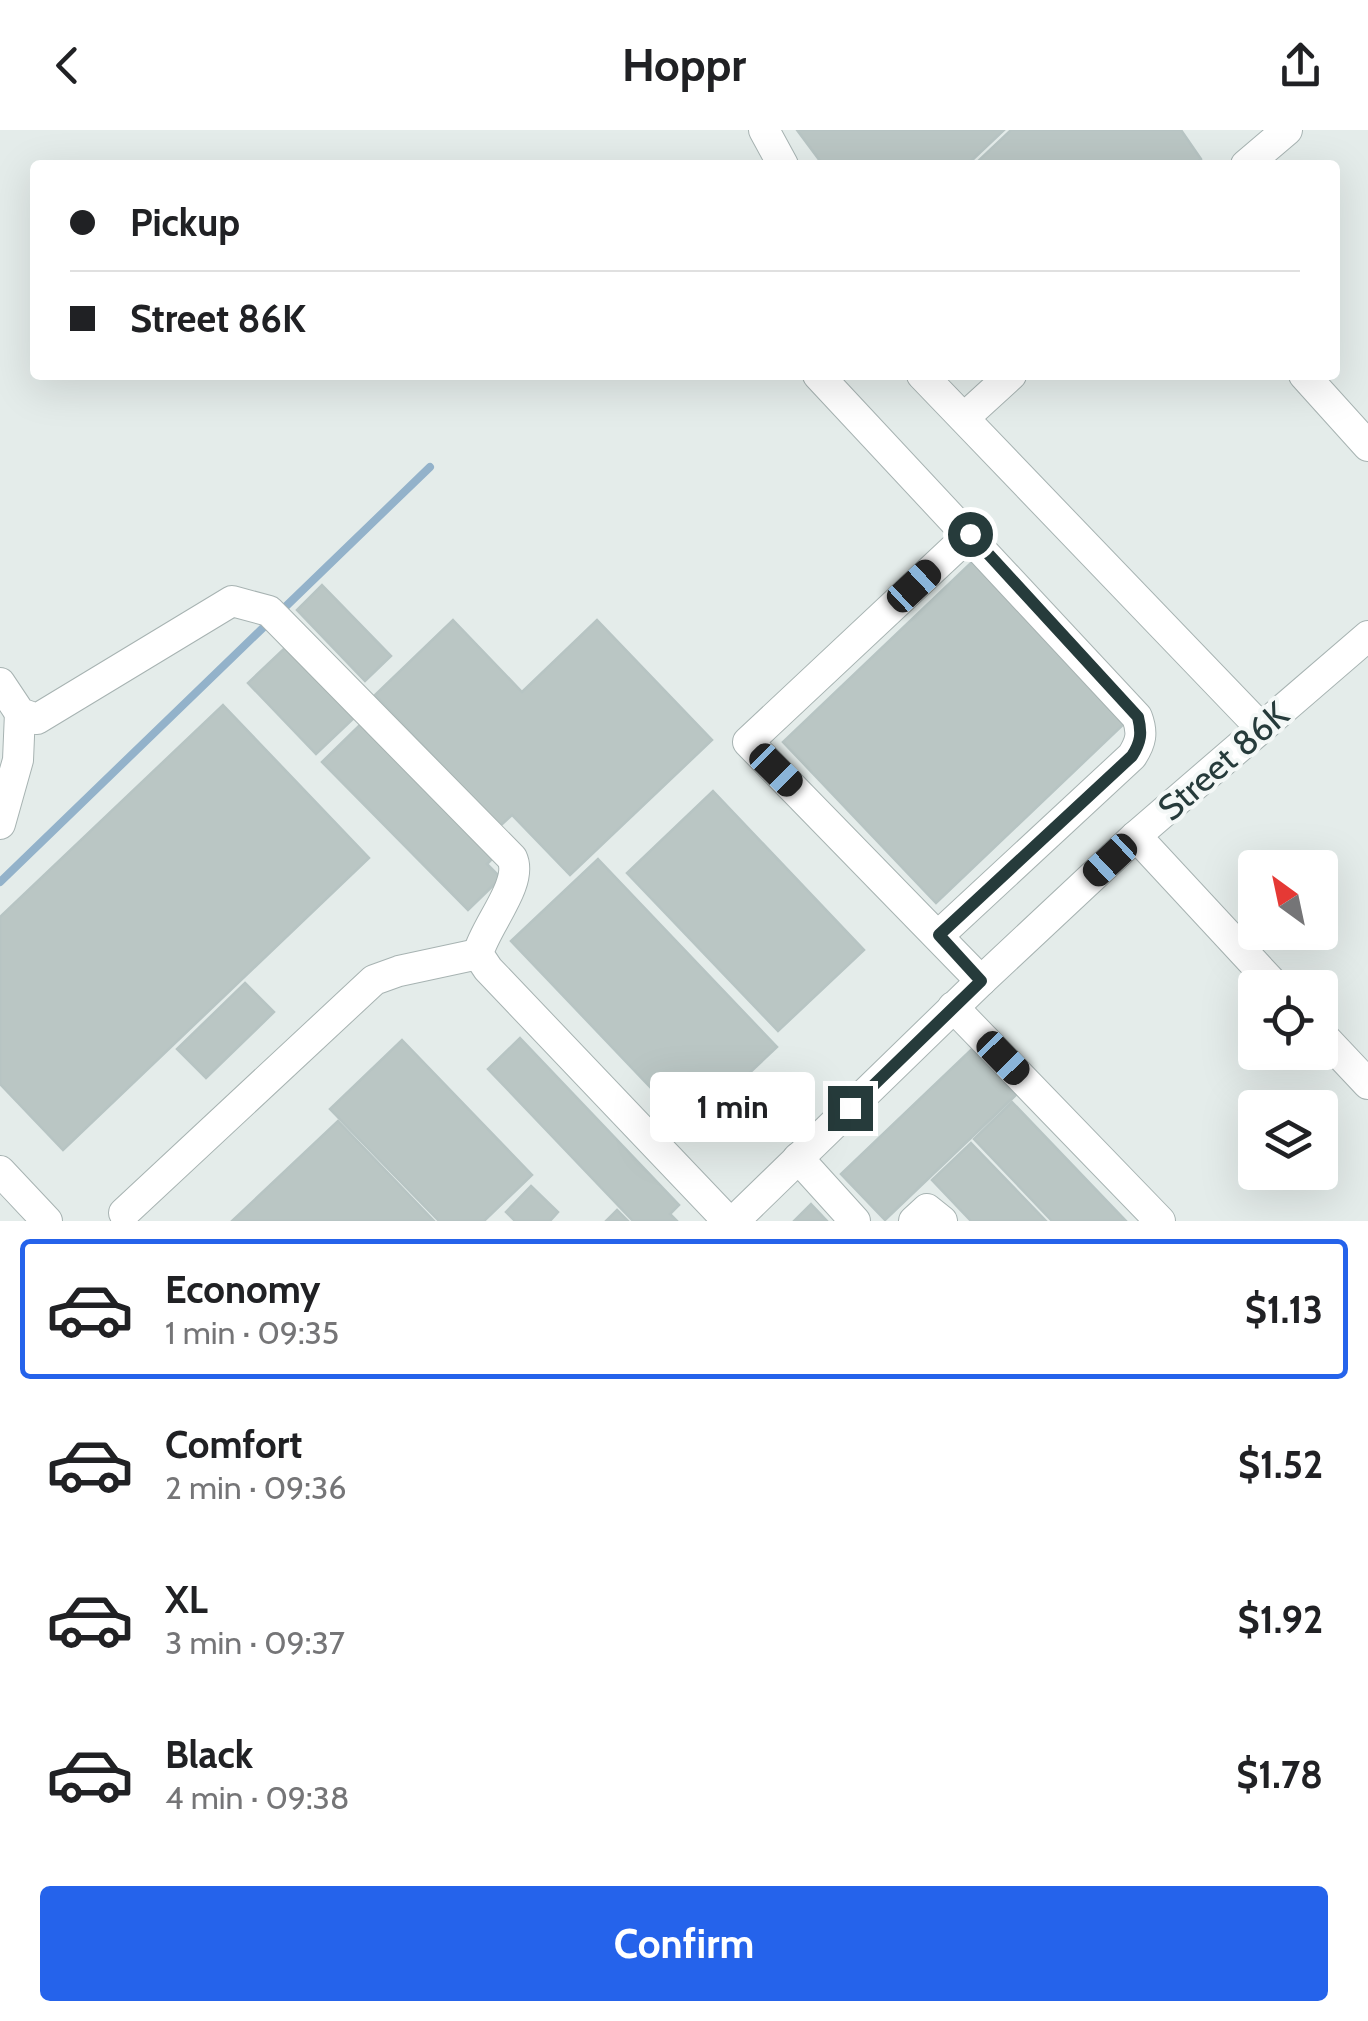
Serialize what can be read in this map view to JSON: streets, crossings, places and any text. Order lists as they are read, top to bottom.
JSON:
{
  "streets": {
    "street": ["Street 86K"]
  },
  "north": "top left",
  "page": {
    "header": "Hoppr",
    "banner": ["Pickup", "Street 86K"],
    "bubble": "1 min",
    "list": [
      {
        "name": "Economy",
        "note": "1 min · 09:35",
        "value": "$1.13"
      },
      {
        "name": "Comfort",
        "note": "2 min · 09:36",
        "value": "$1.52"
      },
      {
        "name": "XL",
        "note": "3 min · 09:37",
        "value": "$1.92"
      },
      {
        "name": "Black",
        "note": "4 min · 09:38",
        "value": "$1.78"
      }
    ],
    "buttons": "Confirm"
  }
}
